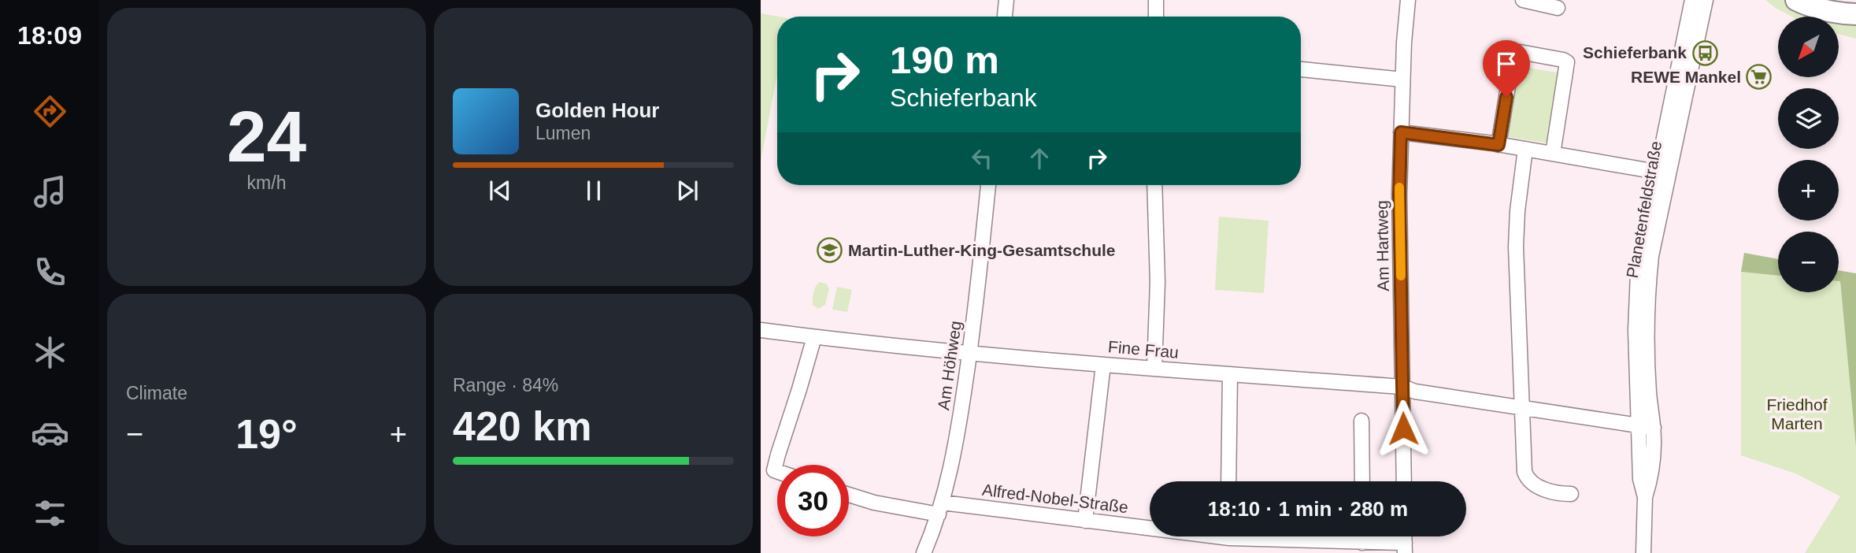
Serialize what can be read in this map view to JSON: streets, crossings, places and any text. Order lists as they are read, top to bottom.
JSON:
{
  "streets": {
    "street": [
      "Planetenfeldstraße",
      "Am Hartweg",
      "Fine Frau",
      "Am Höhweg",
      "Alfred-Nobel-Straße"
    ]
  },
  "crossings": [
    ["Planetenfeldstraße", "Fine Frau"],
    ["Am Hartweg", "Fine Frau"],
    ["Fine Frau", "Am Höhweg"],
    ["Am Höhweg", "Alfred-Nobel-Straße"]
  ],
  "parks": ["Friedhof Marten"],
  "places": {
    "bus stop": ["Schieferbank"],
    "supermarket": ["REWE Mankel"],
    "school or university": ["Martin-Luther-King-Gesamtschule"]
  },
  "north": "bottom left",
  "page": {
    "tabs": "18:09",
    "tile": [
      ["24", "km/h"],
      "Climate",
      ["Range · 84%", "420 km"]
    ],
    "map_buttons": ["+", "−"],
    "turn": ["190 m", "Schieferbank"],
    "song": ["Golden Hour", "Lumen"],
    "heat": ["−", "19°", "+"],
    "limit": "30",
    "trip": "18:10 · 1 min · 280 m"
  }
}
